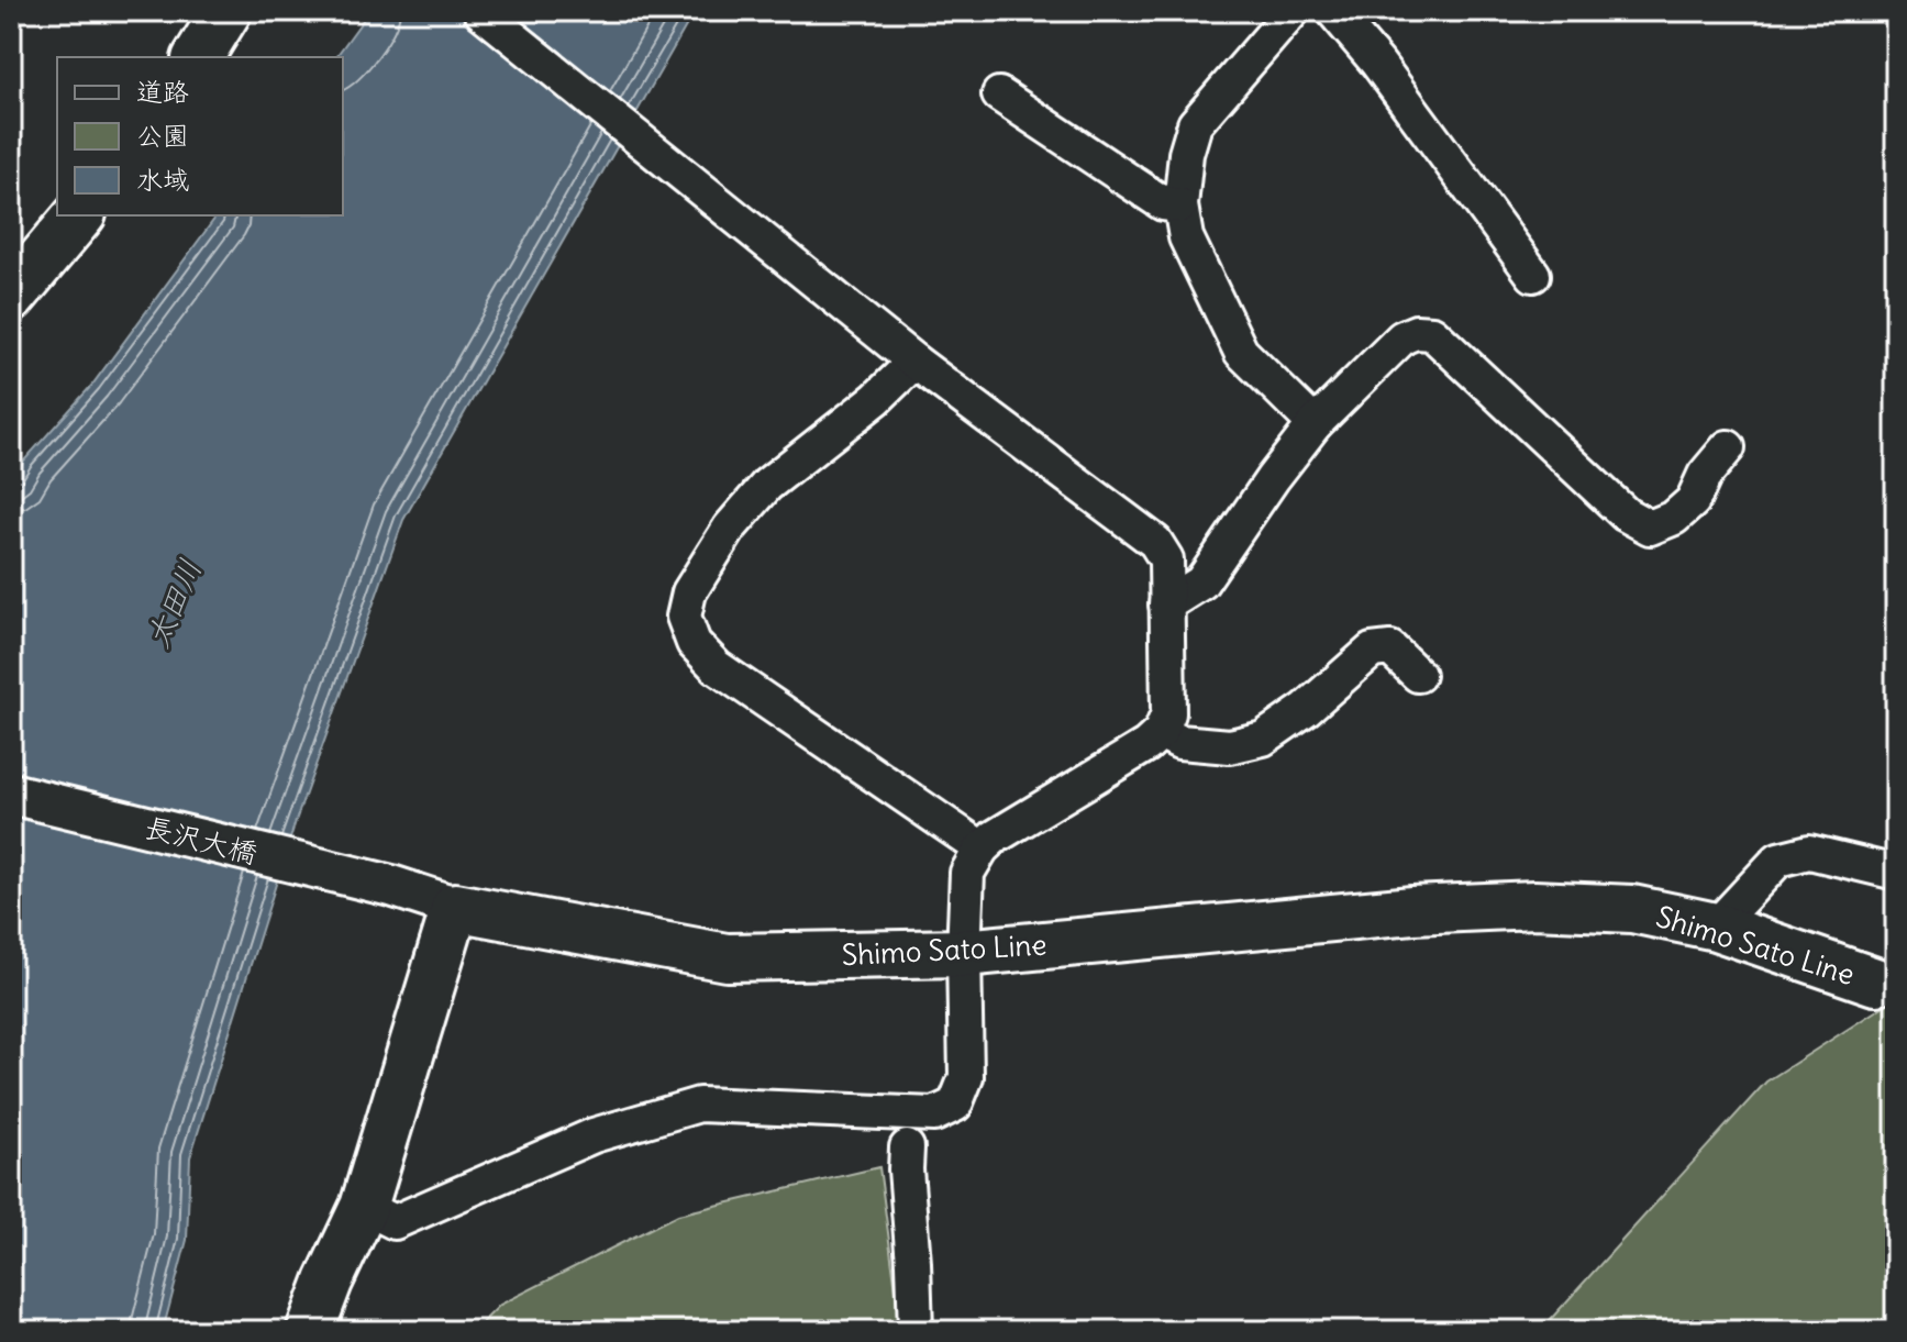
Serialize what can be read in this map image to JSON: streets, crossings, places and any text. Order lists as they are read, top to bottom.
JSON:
{
  "streets": {
    "main road": ["Shimo Sato Line"],
    "street": ["長沢大橋"]
  },
  "crossings": [
    ["長沢大橋", "Shimo Sato Line"]
  ],
  "water": ["太田川"],
  "legend": ["道路", "公園", "水域"]
}
